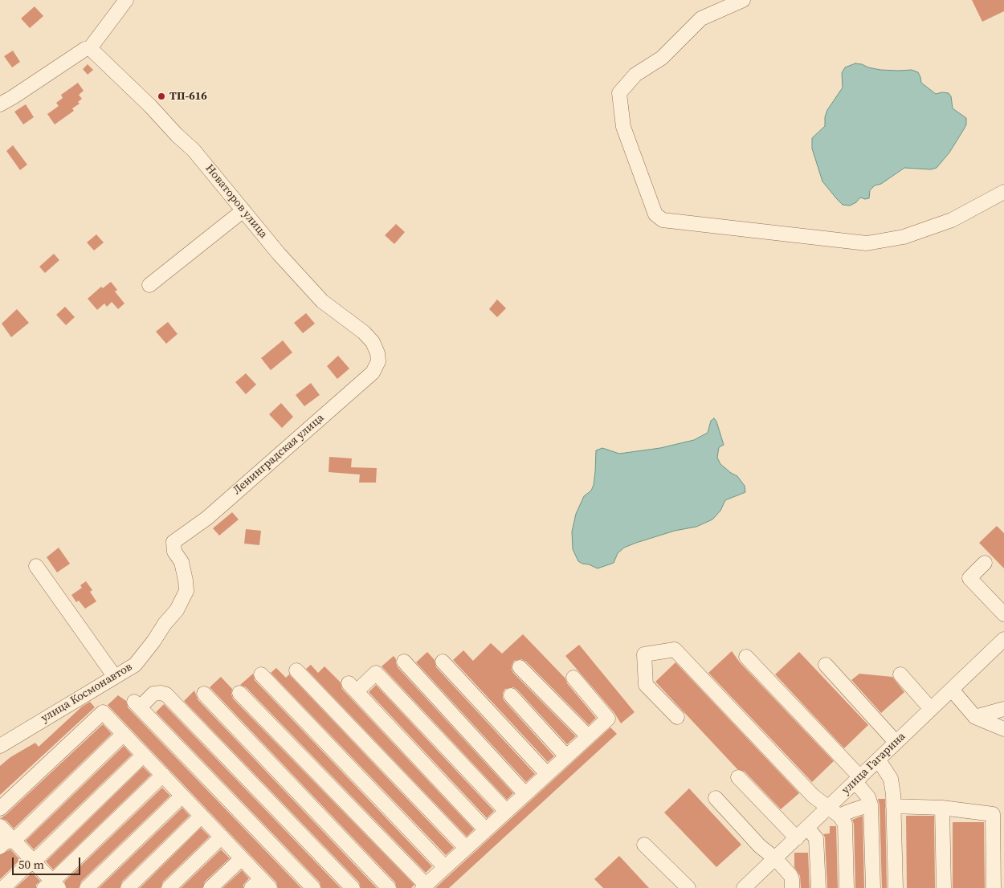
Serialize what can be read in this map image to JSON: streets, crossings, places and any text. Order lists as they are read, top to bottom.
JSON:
{
  "streets": {
    "street": [
      "Новаторов улица",
      "Ленинградская улица",
      "улица Космонавтов",
      "улица Гагарина"
    ]
  },
  "crossings": [
    ["Новаторов улица", "Ленинградская улица"],
    ["Ленинградская улица", "улица Космонавтов"]
  ],
  "places": ["ТП-616"],
  "scale_bar": "50 m"
}
